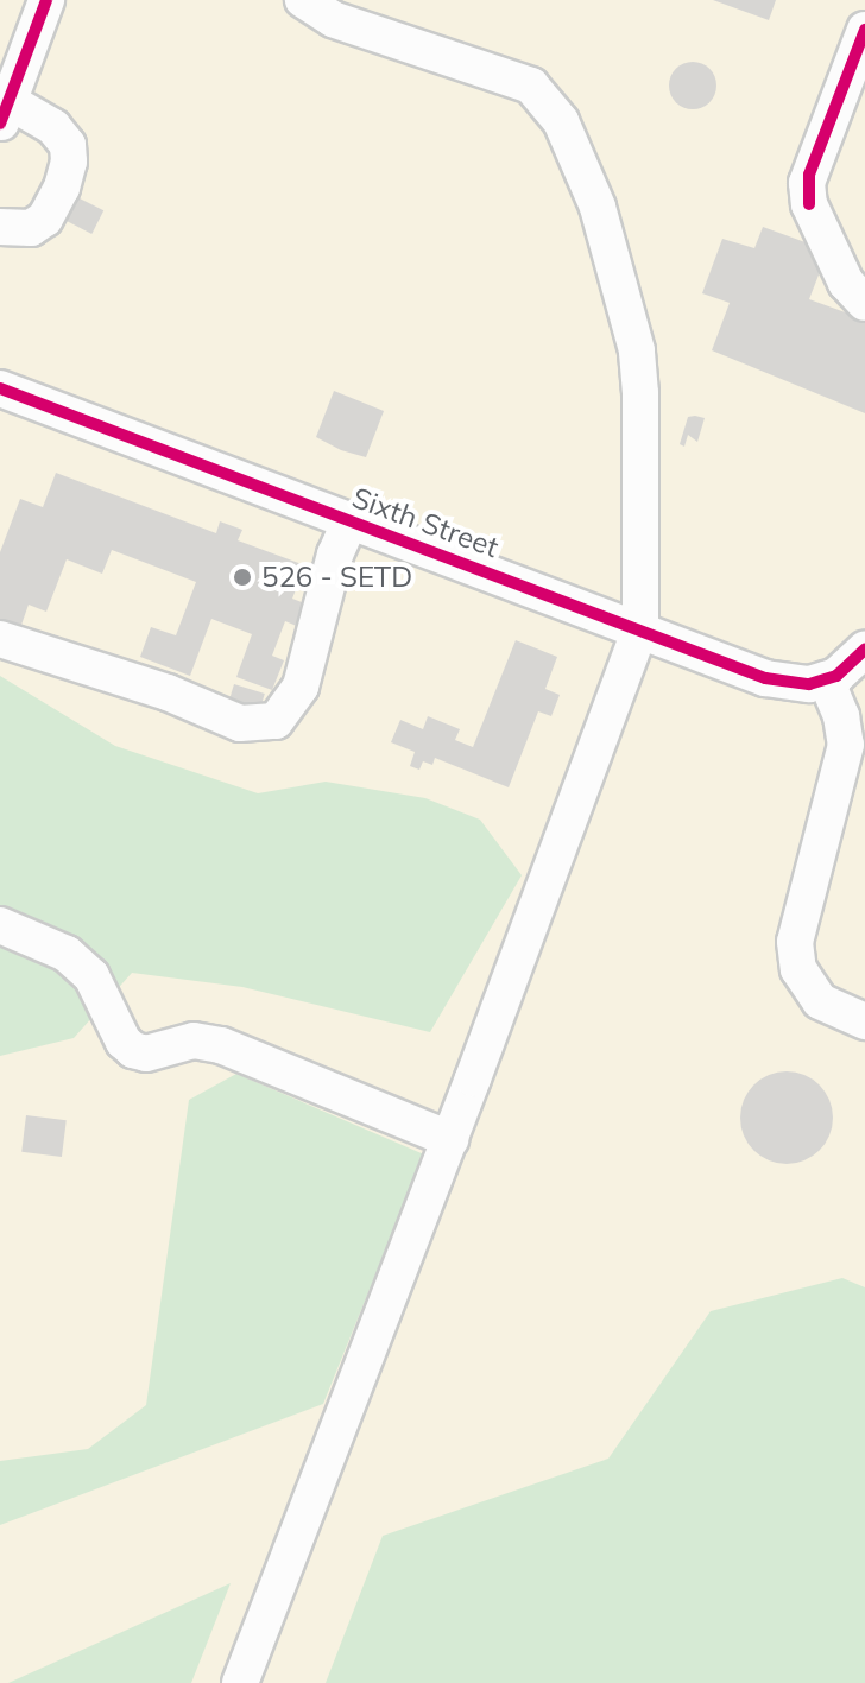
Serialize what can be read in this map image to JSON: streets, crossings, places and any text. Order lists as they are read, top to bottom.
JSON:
{
  "streets": {
    "street": ["Sixth Street"]
  },
  "places": ["526 - SETD"]
}
